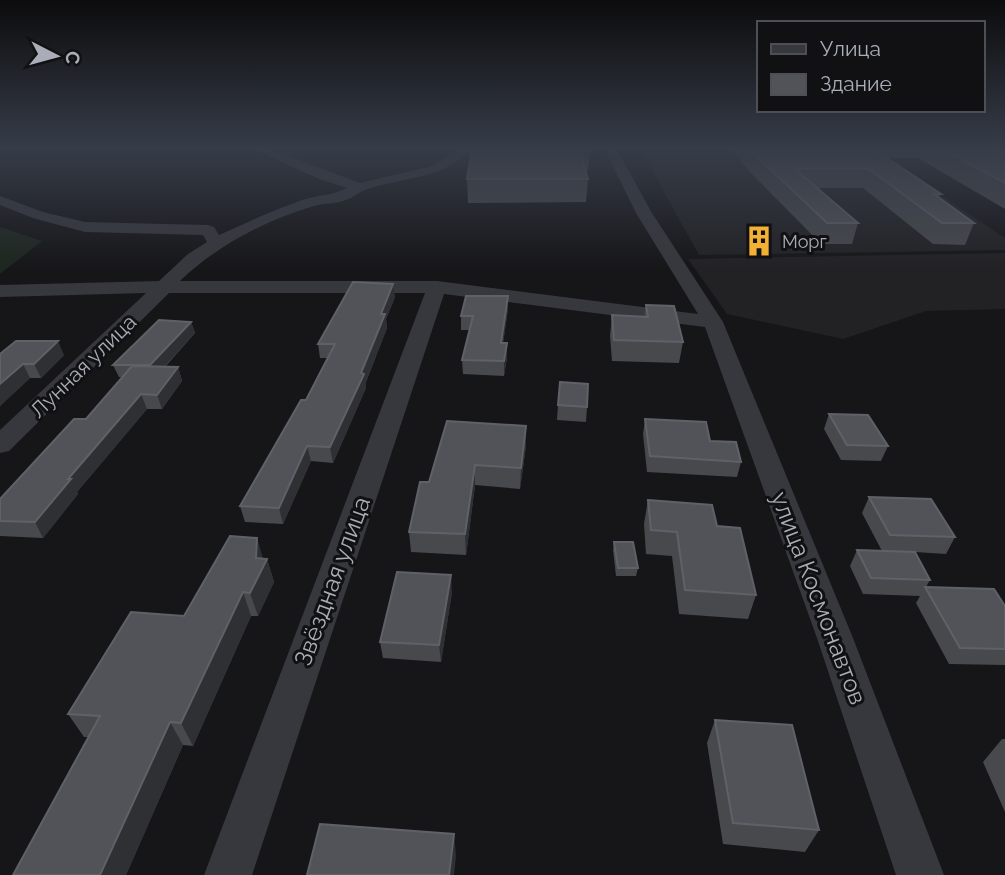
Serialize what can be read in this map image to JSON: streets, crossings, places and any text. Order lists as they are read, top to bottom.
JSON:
{
  "streets": {
    "street": ["Лунная улица", "Звёздная улица", "улица Космонавтов"]
  },
  "places": {
    "building": ["Морг"]
  },
  "legend": ["Улица", "Здание"],
  "north": "right"
}
